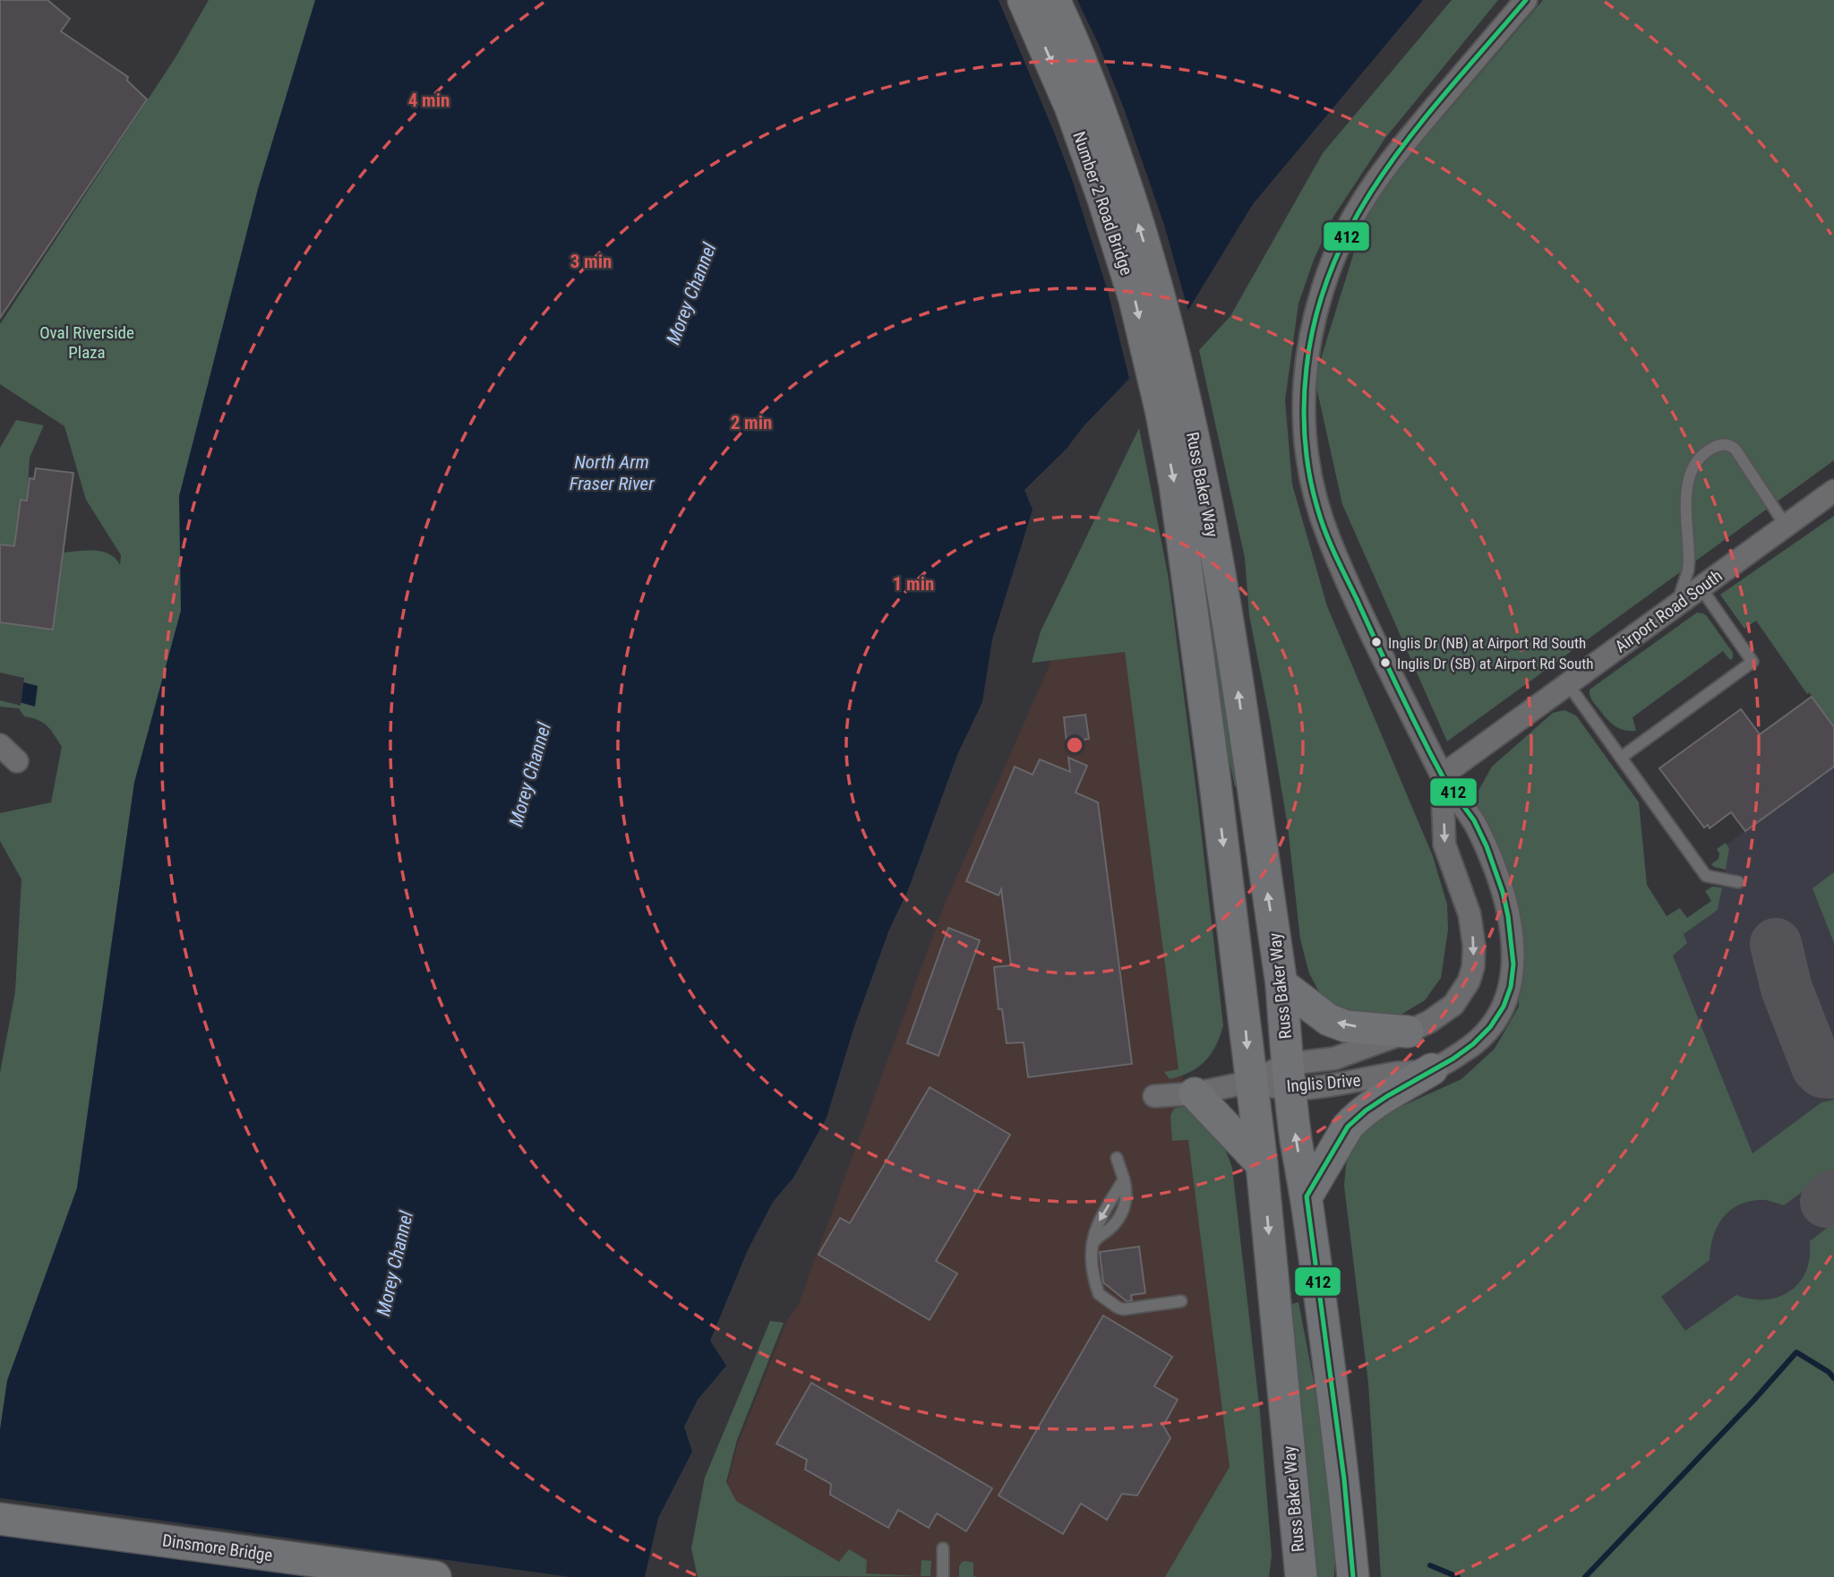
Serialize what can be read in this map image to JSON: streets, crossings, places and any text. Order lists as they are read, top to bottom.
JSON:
{
  "streets": {
    "main road": ["Number 2 Road Bridge", "Russ Baker Way", "Dinsmore Bridge"],
    "street": ["Airport Road South", "Inglis Drive"]
  },
  "crossings": [
    ["Number 2 Road Bridge", "Russ Baker Way"],
    ["Russ Baker Way", "Inglis Drive"],
    ["Airport Road South", "Inglis Drive"]
  ],
  "water": ["Morey Channel", "North Arm Fraser River"],
  "parks": ["Oval Riverside Plaza"],
  "places": ["Inglis Dr (NB) at Airport Rd South", "Inglis Dr (SB) at Airport Rd South"],
  "lines": ["transit line 412"],
  "rings": [
    "4 min",
    "3 min",
    "2 min",
    "1 min"
  ]
}
